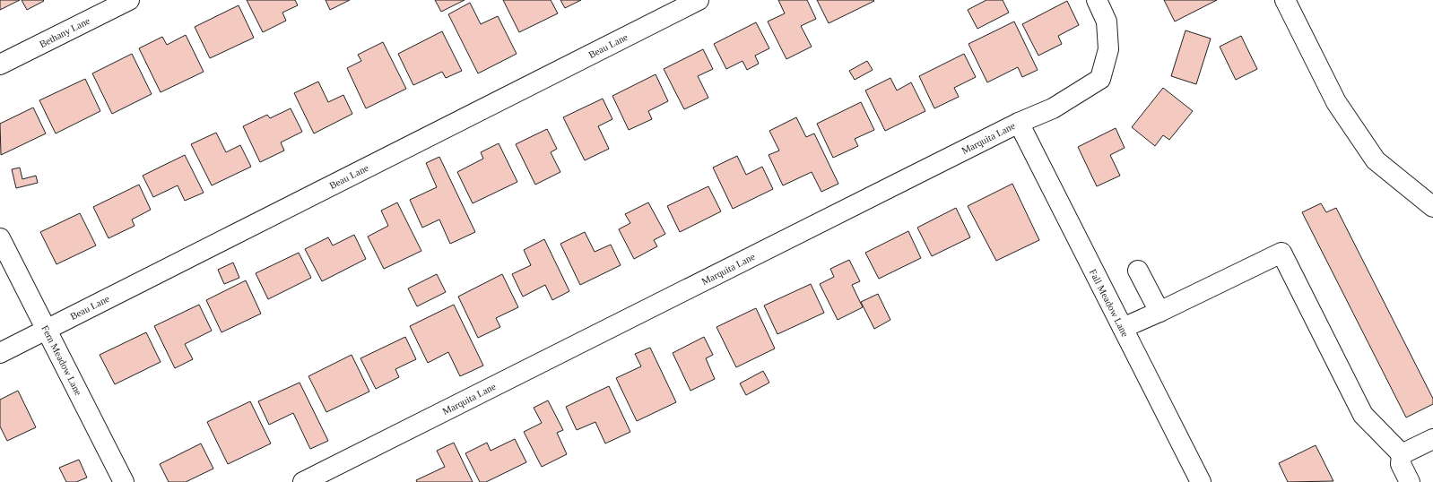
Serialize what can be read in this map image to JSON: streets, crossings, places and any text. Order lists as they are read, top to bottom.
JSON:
{
  "streets": {
    "street": [
      "Bethany Lane",
      "Beau Lane",
      "Marquita Lane",
      "Fall Meadow Lane",
      "Fern Meadow Lane"
    ]
  },
  "crossings": [
    ["Beau Lane", "Fern Meadow Lane"],
    ["Marquita Lane", "Fall Meadow Lane"]
  ]
}
